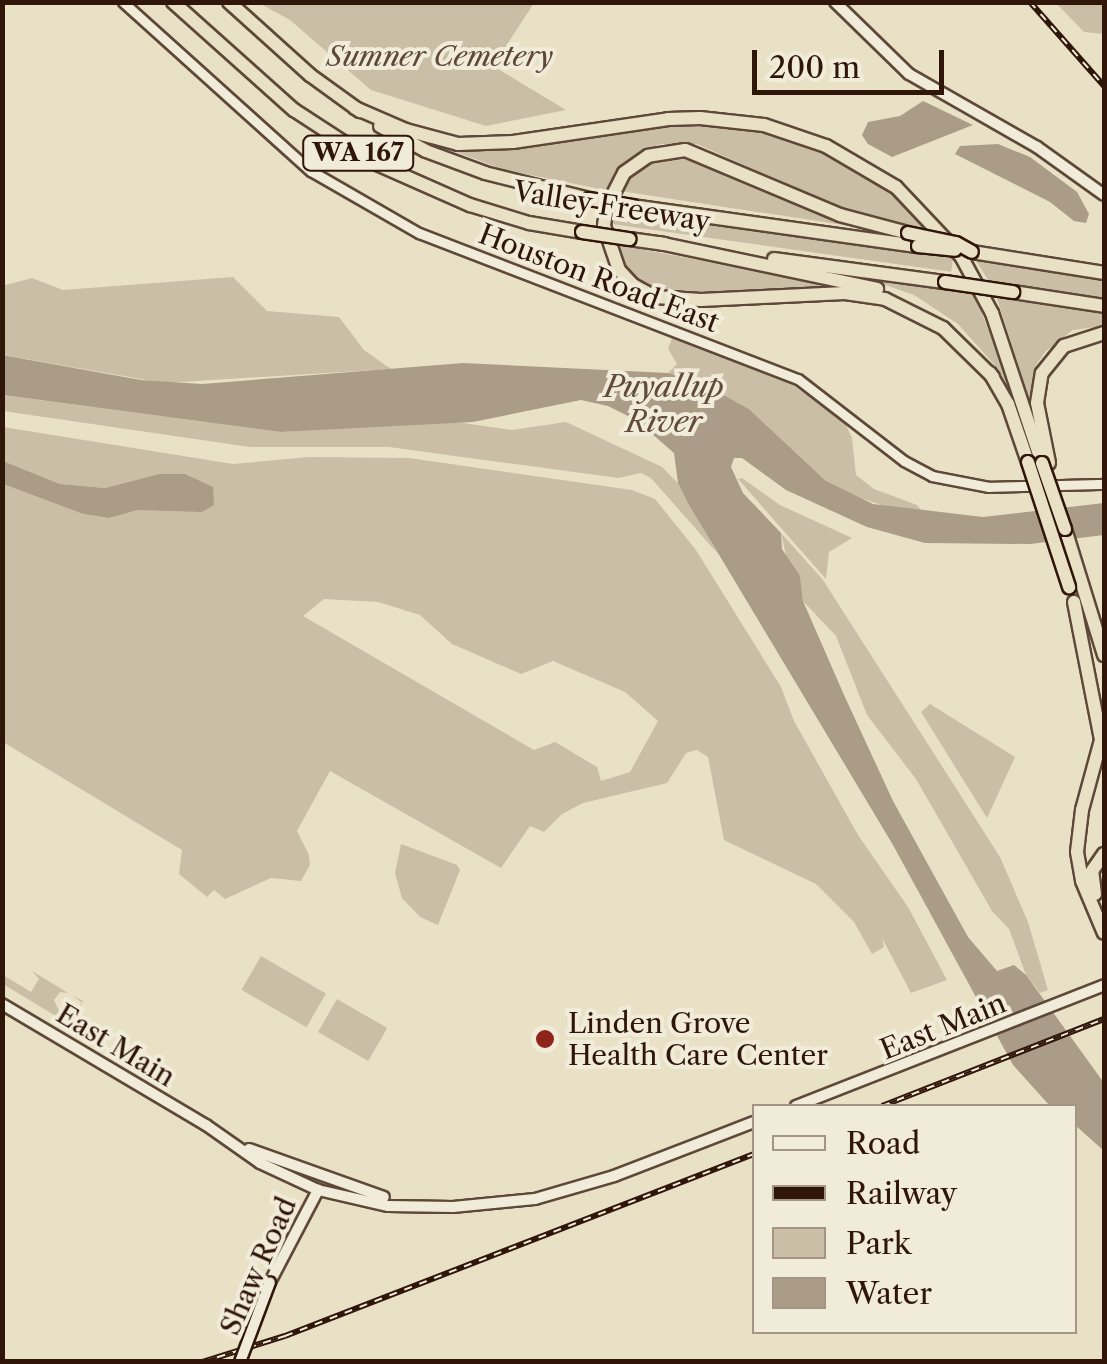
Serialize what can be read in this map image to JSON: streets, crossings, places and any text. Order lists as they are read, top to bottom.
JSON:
{
  "streets": {
    "highway": ["WA 167", "Valley Freeway"],
    "main road": ["East Main", "Shaw Road"],
    "street": ["Houston Road East"]
  },
  "crossings": [
    ["East Main", "Shaw Road"]
  ],
  "water": ["Puyallup River"],
  "parks": ["Sumner Cemetery"],
  "places": ["Linden Grove Health Care Center"],
  "legend": [
    "Road",
    "Railway",
    "Park",
    "Water"
  ],
  "scale_bar": "200 m"
}
